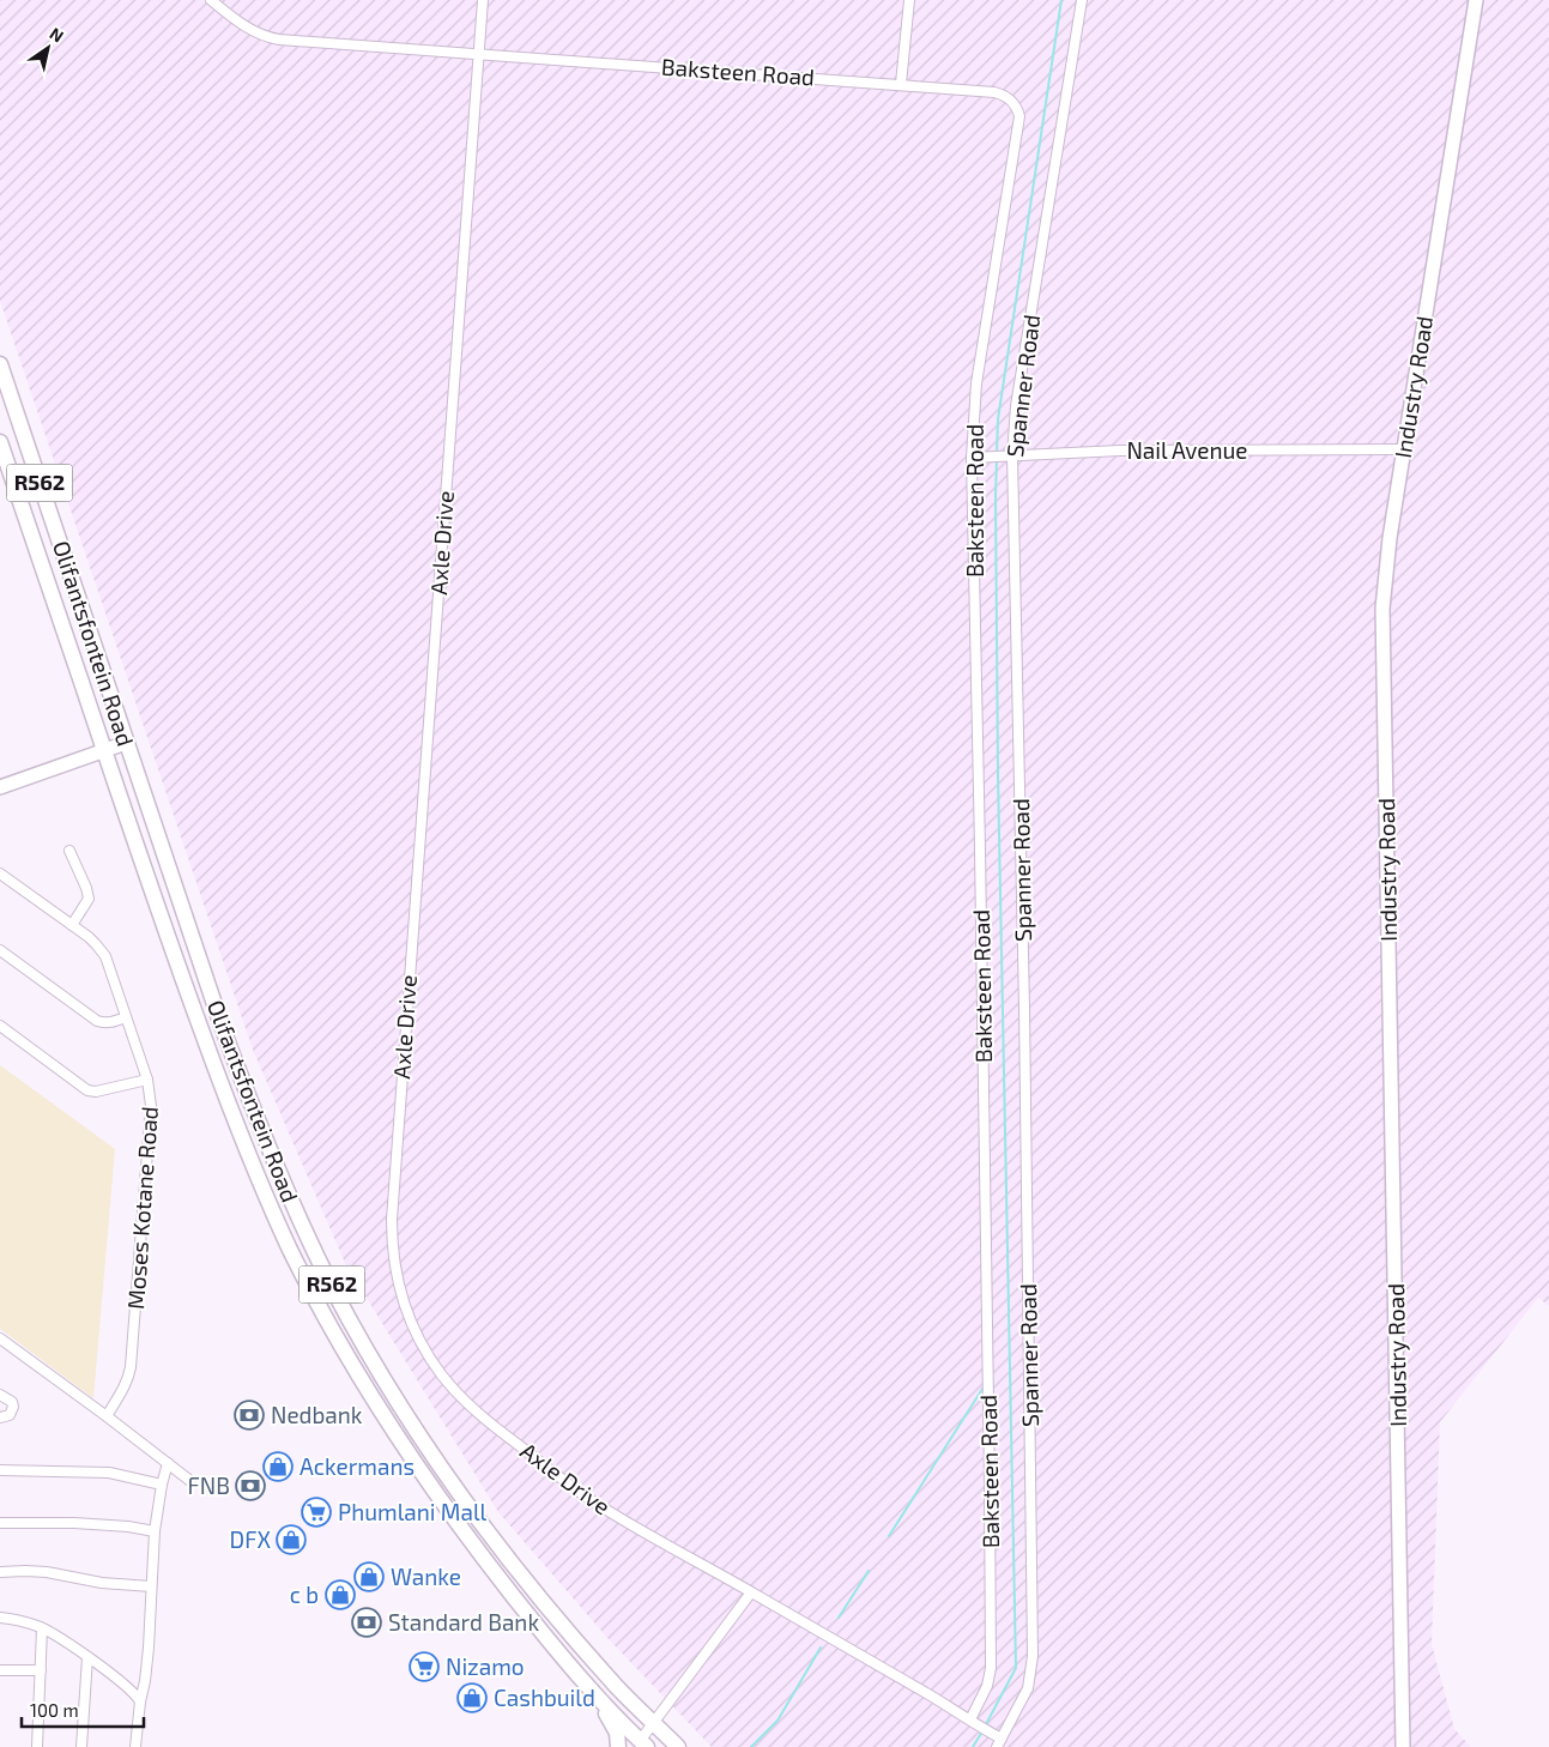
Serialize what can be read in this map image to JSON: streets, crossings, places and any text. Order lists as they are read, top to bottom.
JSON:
{
  "streets": {
    "main road": ["R562", "Olifantsfontein Road"],
    "street": [
      "Baksteen Road",
      "Spanner Road",
      "Industry Road",
      "Nail Avenue",
      "Axle Drive",
      "Moses Kotane Road"
    ]
  },
  "crossings": [
    ["Baksteen Road", "Nail Avenue"],
    ["Baksteen Road", "Axle Drive"],
    ["Spanner Road", "Nail Avenue"],
    ["Spanner Road", "Axle Drive"],
    ["Industry Road", "Nail Avenue"]
  ],
  "places": {
    "bank": ["Nedbank", "FNB", "Standard Bank"],
    "shop": [
      "Ackermans",
      "DFX",
      "Wanke",
      "c b",
      "Cashbuild"
    ],
    "supermarket": ["Phumlani Mall", "Nizamo"]
  },
  "scale_bar": "100 m",
  "north": "top right"
}
